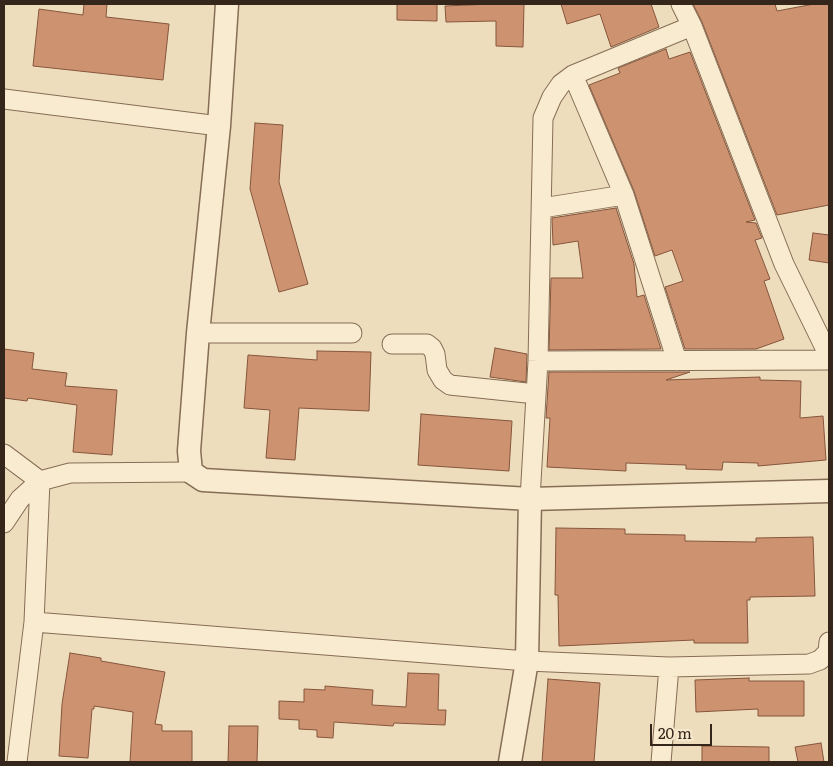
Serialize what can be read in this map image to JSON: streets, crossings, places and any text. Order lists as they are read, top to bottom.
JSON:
{
  "scale_bar": "20 m"
}
